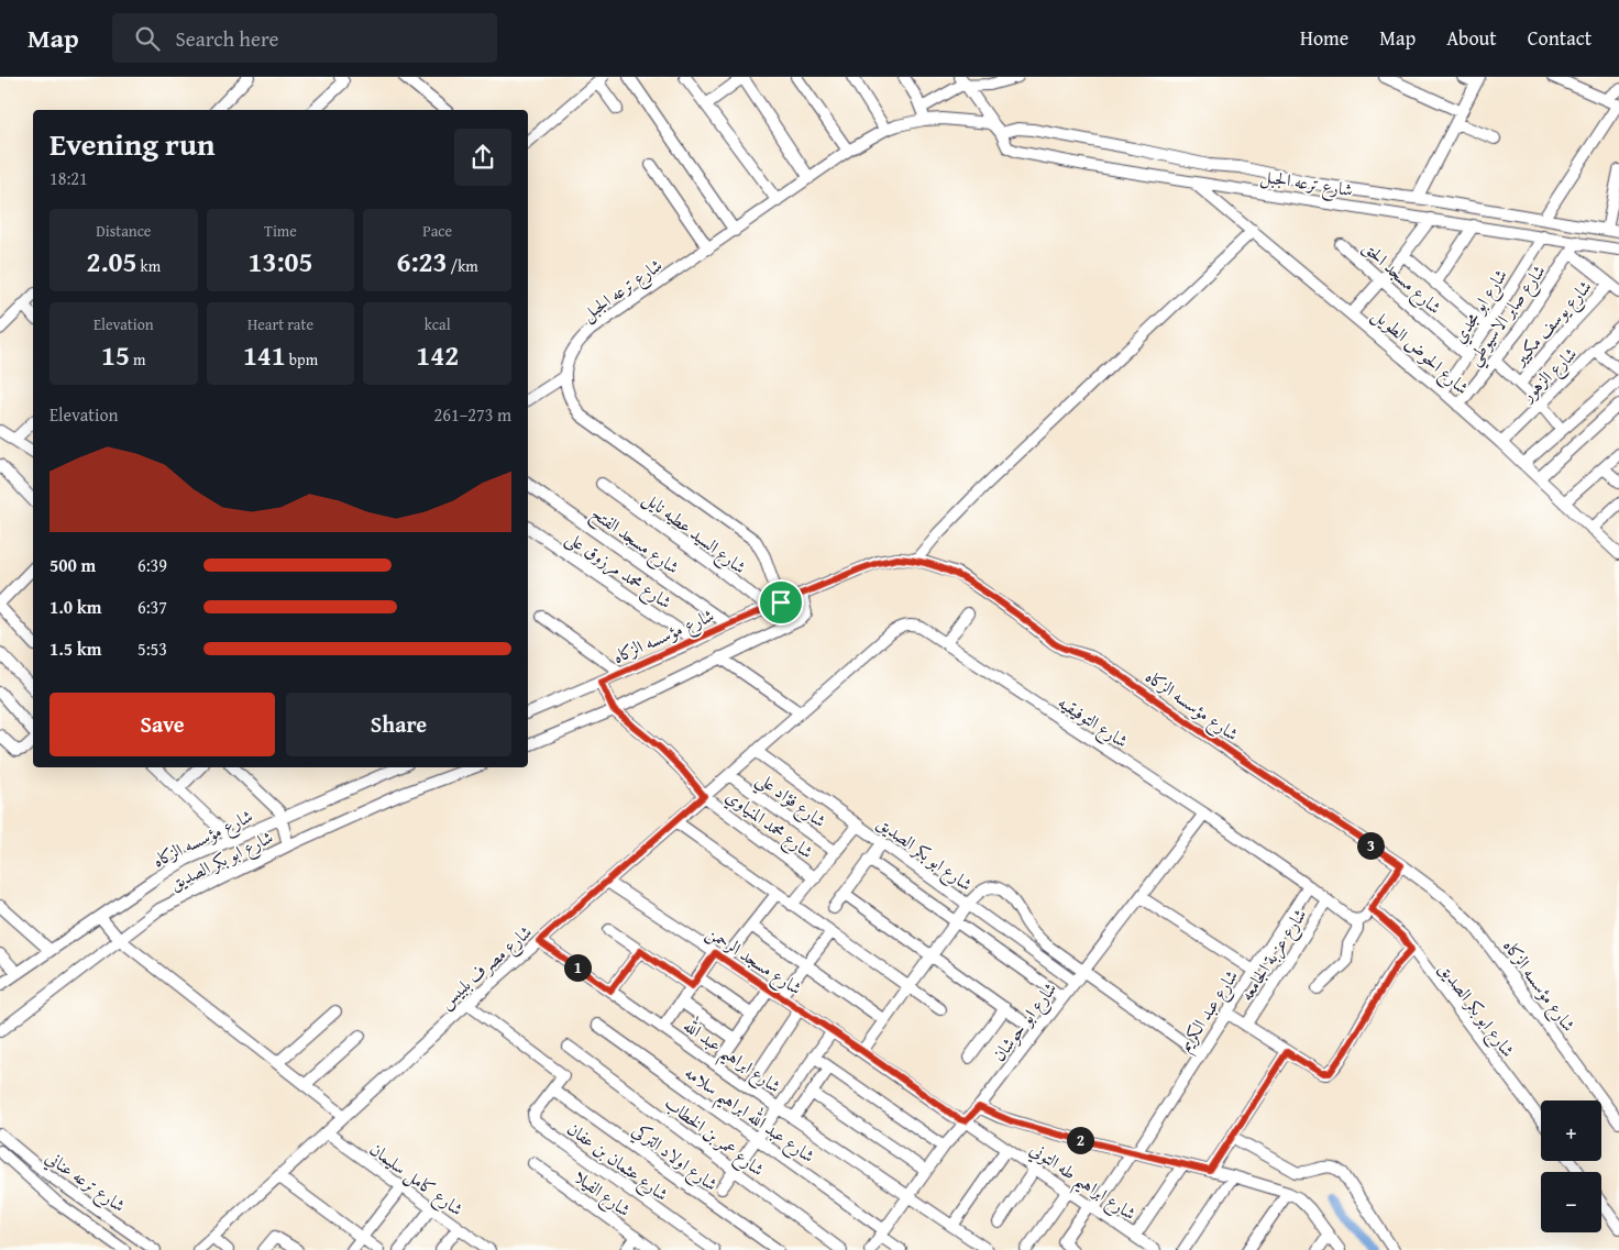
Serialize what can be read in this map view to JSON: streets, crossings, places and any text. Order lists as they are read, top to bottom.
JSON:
{
  "streets": {
    "street": [
      "شارع ترعه الجبل",
      "شارع مسجد الحق",
      "شارع ابو مجدي",
      "شارع صابر الاسيوطي",
      "شارع يوسف مكيير",
      "شارع الحوض الطويل",
      "شارع الزهور",
      "شارع السيد عطيه نايل",
      "شارع مسجد الفتح",
      "شارع محمد مرزوق على",
      "شارع مؤسسه الزكاه",
      "شارع التوفيقيه",
      "شارع فؤاد علي",
      "شارع محمد المنياوي",
      "شارع ابو بكر الصديق",
      "شارع عزبة الجامعه",
      "شارع مسجد الرحمن",
      "شارع مصرف بلبيس",
      "شارع عبد الكريم",
      "شارع ابو حوشان",
      "شارع ابراهيم عبد الله",
      "شارع عبد الله ابراهيم سلامه",
      "شارع عمر بن الخطاب",
      "شارع اولاد التركي",
      "شارع عثمان بن عفان",
      "شارع كامل سليمان",
      "شارع ترعه عناني",
      "شارع ابراهيم طه التوني",
      "شارع الفيلا"
    ]
  },
  "crossings": [
    ["شارع ترعه الجبل", "شارع ابو مجدي"],
    ["شارع ترعه الجبل", "شارع صابر الاسيوطي"],
    ["شارع ترعه الجبل", "شارع الحوض الطويل"],
    ["شارع ترعه الجبل", "شارع مؤسسه الزكاه"],
    ["شارع مسجد الحق", "شارع ابو مجدي"],
    ["شارع ابو مجدي", "شارع الحوض الطويل"],
    ["شارع صابر الاسيوطي", "شارع الحوض الطويل"],
    ["شارع الحوض الطويل", "شارع الزهور"],
    ["شارع السيد عطيه نايل", "شارع مؤسسه الزكاه"],
    ["شارع مسجد الفتح", "شارع مؤسسه الزكاه"],
    ["شارع محمد مرزوق على", "شارع مؤسسه الزكاه"],
    ["شارع التوفيقيه", "شارع عزبة الجامعه"],
    ["شارع التوفيقيه", "شارع مصرف بلبيس"],
    ["شارع التوفيقيه", "شارع عبد الكريم"],
    ["شارع التوفيقيه", "شارع ابو حوشان"],
    ["شارع فؤاد علي", "شارع مصرف بلبيس"],
    ["شارع محمد المنياوي", "شارع مصرف بلبيس"],
    ["شارع ابو بكر الصديق", "شارع مصرف بلبيس"],
    ["شارع ابو بكر الصديق", "شارع ابو حوشان"],
    ["شارع مسجد الرحمن", "شارع مصرف بلبيس"],
    ["شارع مسجد الرحمن", "شارع ابو حوشان"],
    ["شارع مسجد الرحمن", "شارع ابراهيم طه التوني"],
    ["شارع مصرف بلبيس", "شارع ابراهيم عبد الله"],
    ["شارع مصرف بلبيس", "شارع كامل سليمان"],
    ["شارع عبد الكريم", "شارع ابراهيم طه التوني"],
    ["شارع ابو حوشان", "شارع ابراهيم عبد الله"],
    ["شارع ابو حوشان", "شارع عبد الله ابراهيم سلامه"],
    ["شارع ابو حوشان", "شارع ابراهيم طه التوني"],
    ["شارع اولاد التركي", "شارع عثمان بن عفان"]
  ],
  "page": {
    "header": "Map",
    "search": "Search here",
    "nav": [
      "Home",
      "Map",
      "About",
      "Contact"
    ],
    "heading": ["Evening run", "18:21"],
    "stats": [
      ["Distance", "2.05 km"],
      ["Time", "13:05"],
      ["Pace", "6:23 /km"],
      ["Elevation", "15 m"],
      ["Heart rate", "141 bpm"],
      ["kcal", "142"]
    ],
    "chart": ["Elevation", "261–273 m"],
    "list": [
      {
        "name": "500 m",
        "note": "6:39"
      },
      {
        "name": "1.0 km",
        "note": "6:37"
      },
      {
        "name": "1.5 km",
        "note": "5:53"
      }
    ],
    "buttons": ["Save", "Share"],
    "pins": ["3", "1", "2"],
    "map_buttons": ["+", "−"]
  }
}
